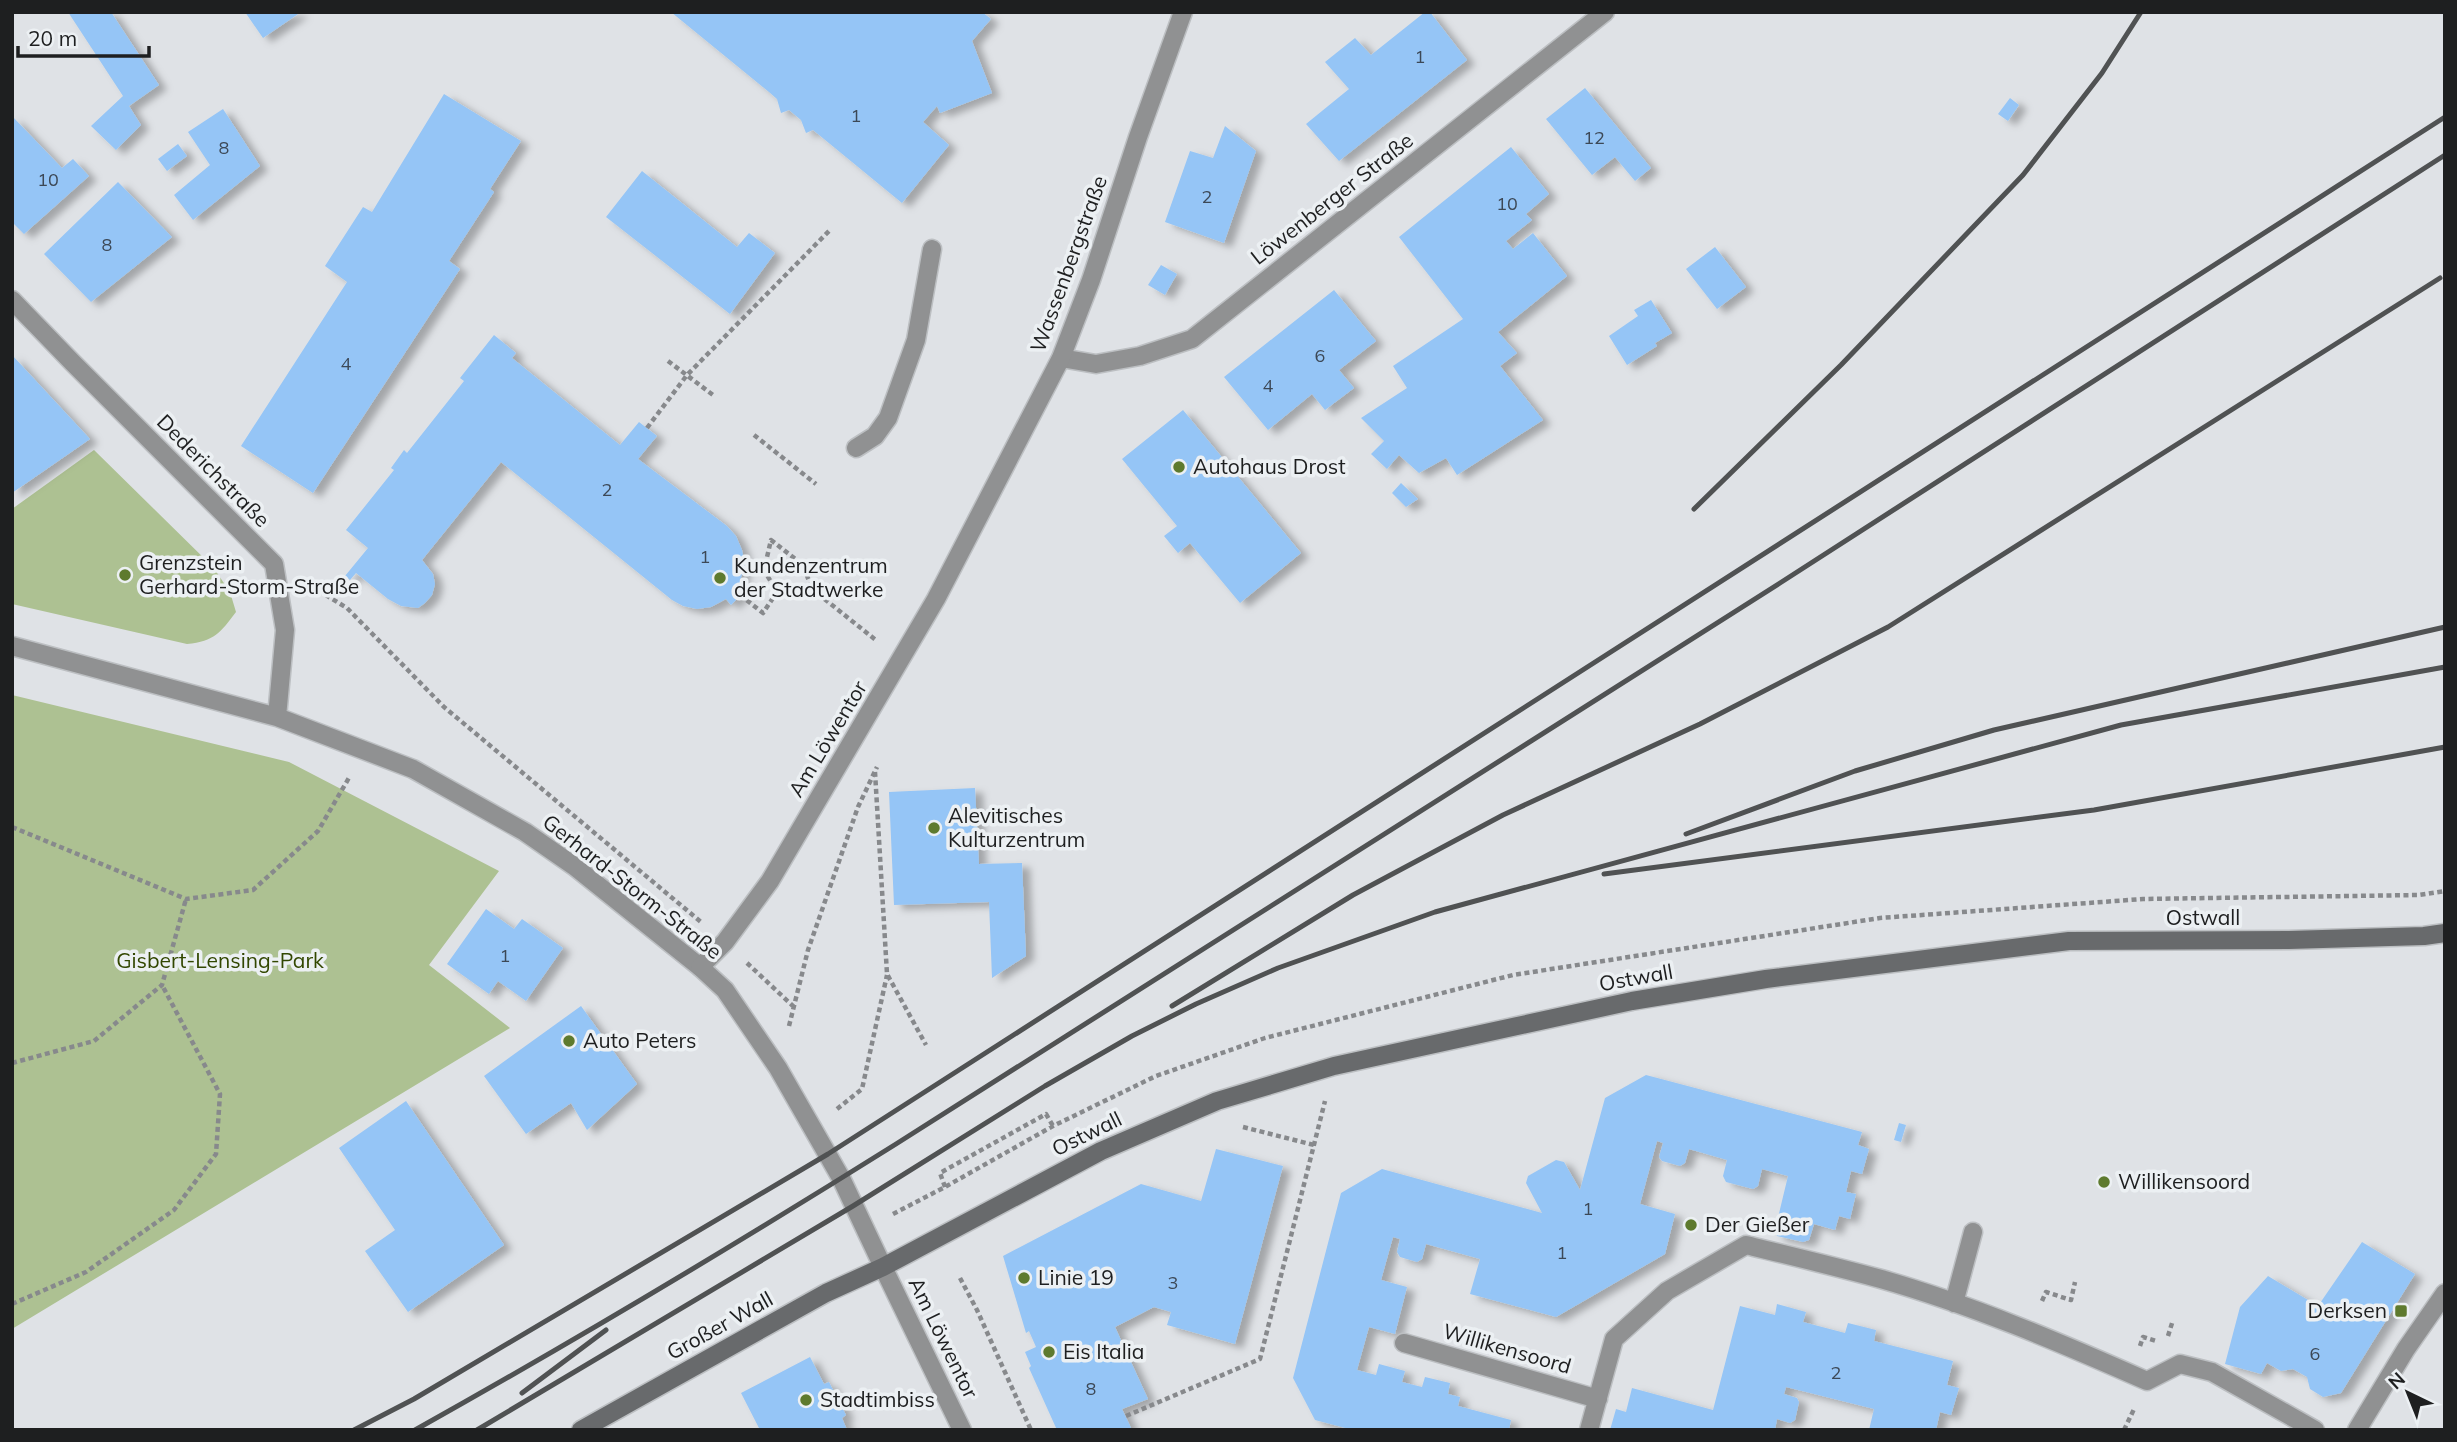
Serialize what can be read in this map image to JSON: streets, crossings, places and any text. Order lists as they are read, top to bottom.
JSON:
{
  "streets": {
    "main road": ["Ostwall", "Großer Wall"],
    "street": [
      "Löwenberger Straße",
      "Wassenbergstraße",
      "Dederichstraße",
      "Am Löwentor",
      "Gerhard-Storm-Straße",
      "Willikensoord"
    ]
  },
  "crossings": [
    ["Löwenberger Straße", "Wassenbergstraße"],
    ["Wassenbergstraße", "Am Löwentor"],
    ["Am Löwentor", "Gerhard-Storm-Straße"],
    ["Am Löwentor", "Ostwall"],
    ["Am Löwentor", "Großer Wall"],
    ["Gerhard-Storm-Straße", "Ostwall"],
    ["Gerhard-Storm-Straße", "Großer Wall"],
    ["Ostwall", "Großer Wall"]
  ],
  "parks": ["Gisbert-Lensing-Park"],
  "places": {
    "other": [
      "Autohaus Drost",
      "Grenzstein Gerhard-Storm-Straße",
      "Kundenzentrum der Stadtwerke",
      "Alevitisches Kulturzentrum",
      "Auto Peters",
      "Willikensoord",
      "Der Gießer",
      "Linie 19",
      "Eis Italia",
      "Stadtimbiss"
    ],
    "transit": ["Derksen"]
  },
  "house_numbers": [
    "1",
    "1",
    "12",
    "8",
    "10",
    "2",
    "10",
    "8",
    "6",
    "4",
    "4",
    "2",
    "1",
    "1",
    "1",
    "1",
    "3",
    "6",
    "2",
    "8"
  ],
  "scale_bar": "20 m",
  "north": "top left"
}
